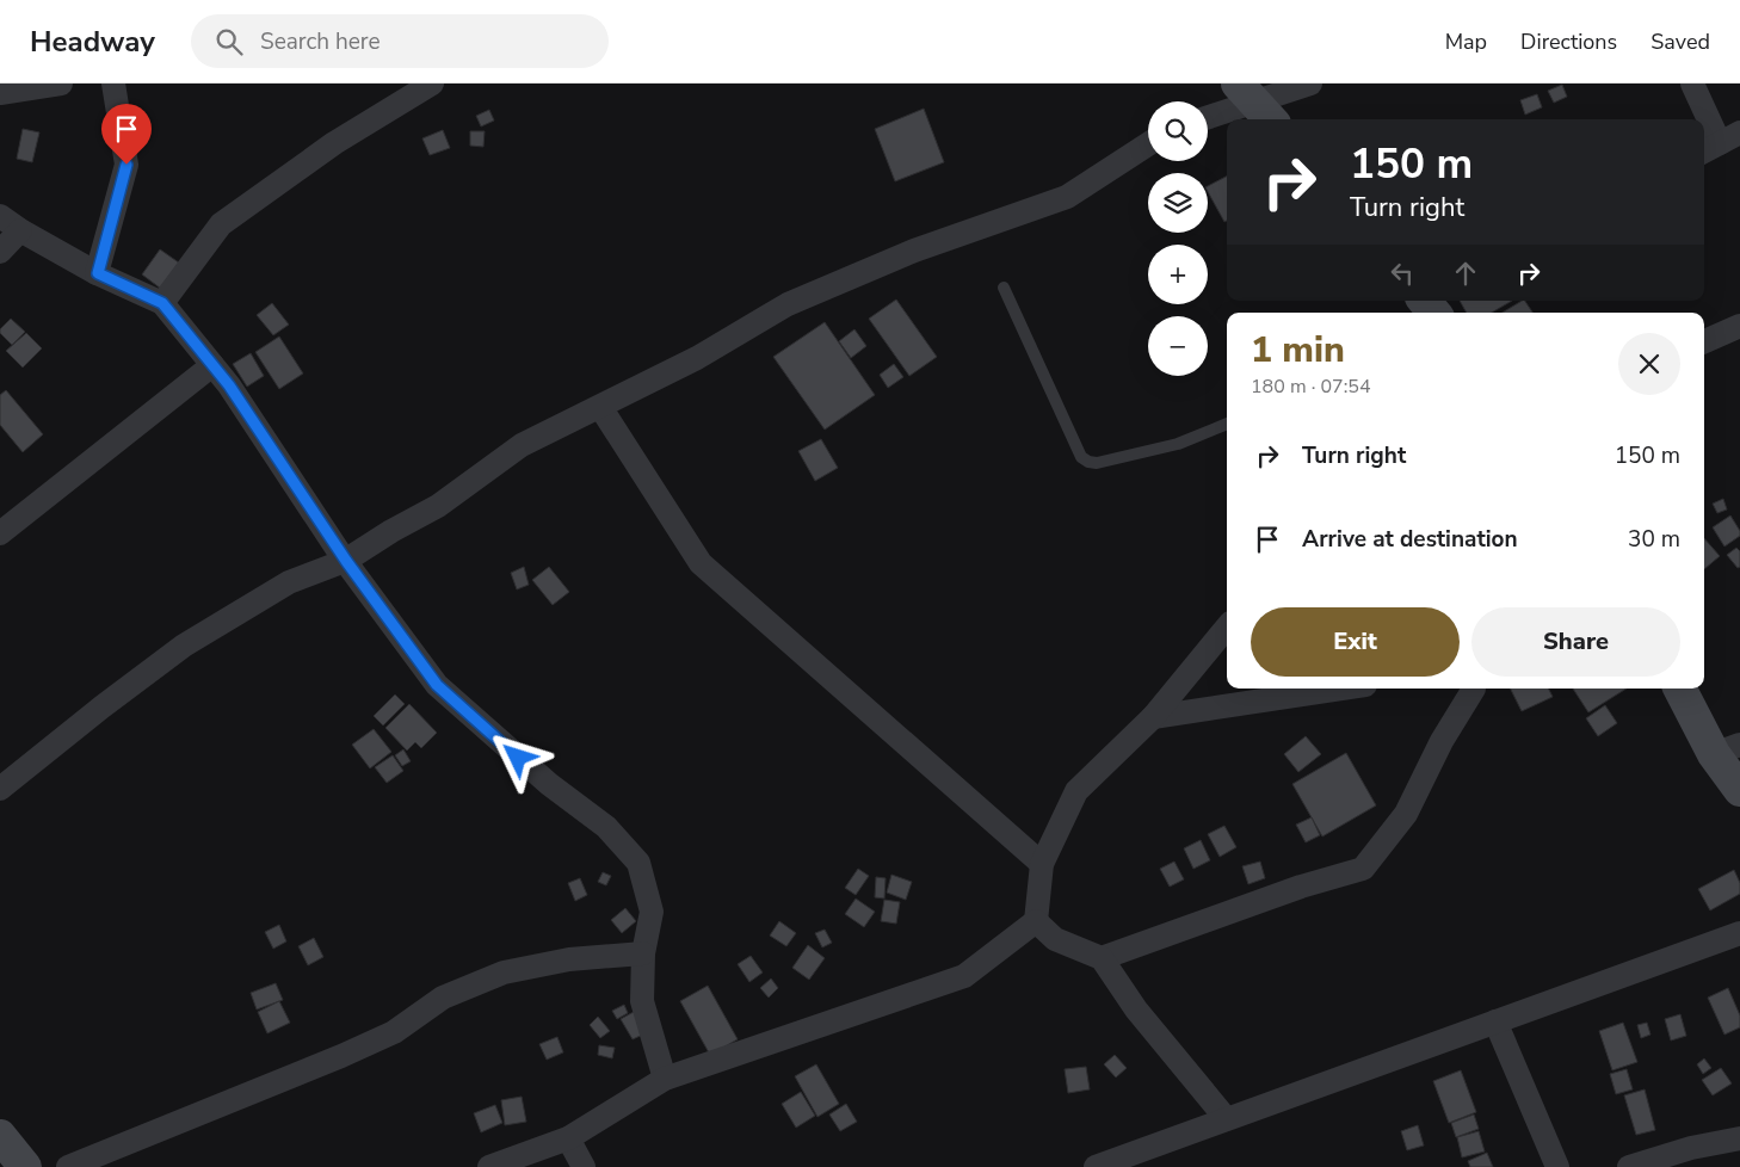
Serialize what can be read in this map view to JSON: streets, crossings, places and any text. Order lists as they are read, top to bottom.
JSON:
{
  "page": {
    "header": "Headway",
    "search": "Search here",
    "nav": ["Map", "Directions", "Saved"],
    "map_buttons": ["+", "−"],
    "turn": ["150 m", "Turn right"],
    "heading": ["1 min", "180 m · 07:54"],
    "list": [
      {
        "name": "Turn right",
        "value": "150 m"
      },
      {
        "name": "Arrive at destination",
        "value": "30 m"
      }
    ],
    "buttons": ["Exit", "Share"]
  }
}
